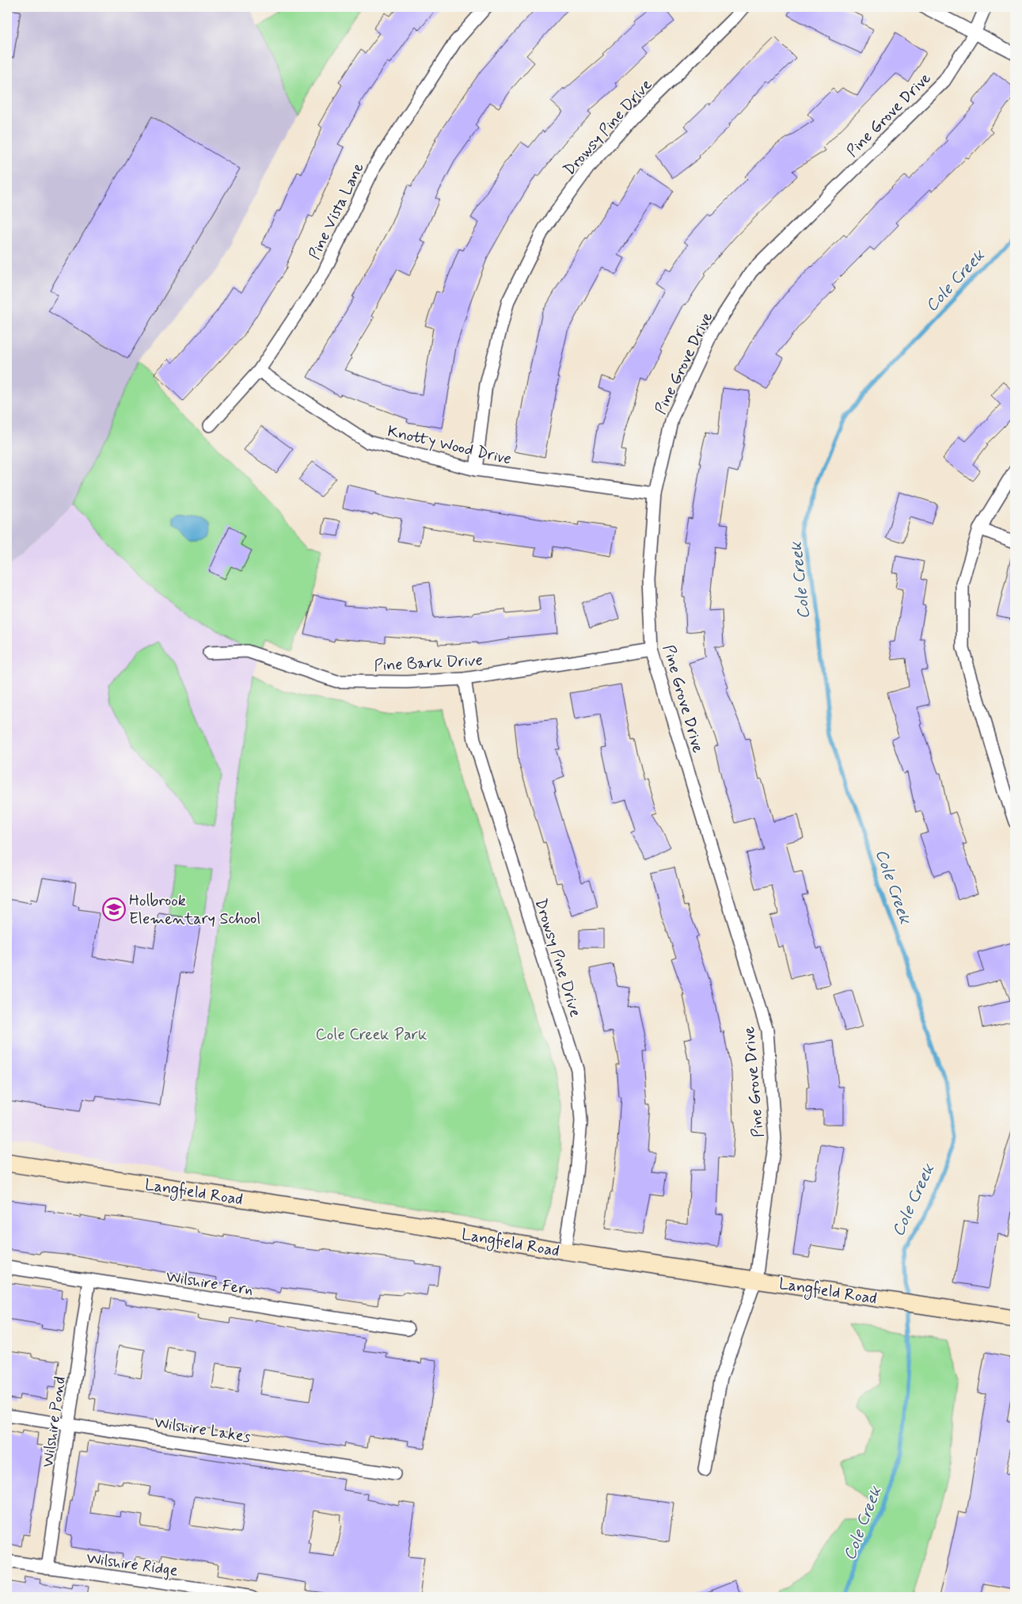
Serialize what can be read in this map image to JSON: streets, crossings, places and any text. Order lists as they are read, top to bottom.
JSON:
{
  "streets": {
    "street": [
      "Pine Grove Drive",
      "Drowsy Pine Drive",
      "Pine Vista Lane",
      "Knotty Wood Drive",
      "Pine Bark Drive",
      "Langfield Road",
      "Wilshire Fern",
      "Wilshire Pond",
      "Wilshire Lakes",
      "Wilshire Ridge"
    ]
  },
  "crossings": [
    ["Pine Grove Drive", "Knotty Wood Drive"],
    ["Pine Grove Drive", "Pine Bark Drive"],
    ["Pine Grove Drive", "Langfield Road"],
    ["Drowsy Pine Drive", "Knotty Wood Drive"],
    ["Drowsy Pine Drive", "Pine Bark Drive"],
    ["Drowsy Pine Drive", "Langfield Road"],
    ["Pine Vista Lane", "Knotty Wood Drive"],
    ["Wilshire Fern", "Wilshire Pond"],
    ["Wilshire Pond", "Wilshire Lakes"],
    ["Wilshire Pond", "Wilshire Ridge"]
  ],
  "water": ["Cole Creek"],
  "parks": ["Cole Creek Park"],
  "places": {
    "school or university": ["Holbrook Elementary School"]
  }
}
